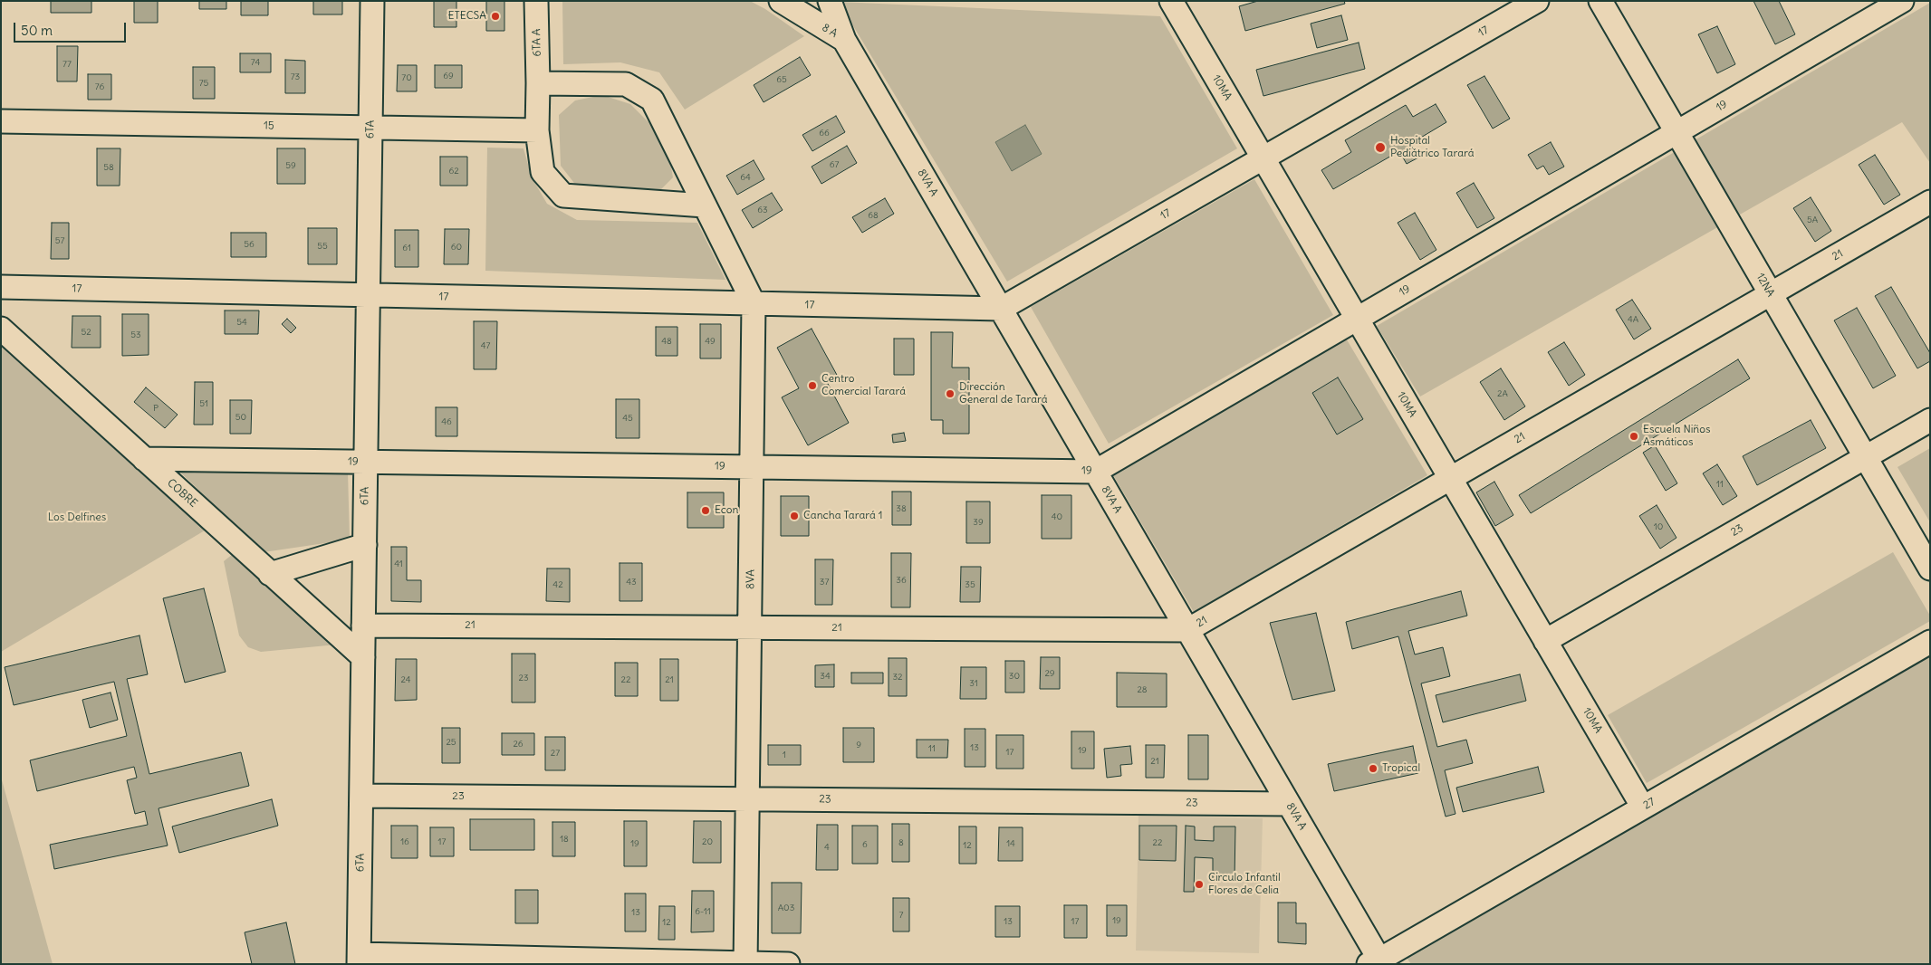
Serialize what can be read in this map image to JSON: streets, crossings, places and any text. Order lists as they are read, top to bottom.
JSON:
{
  "streets": {
    "street": [
      "8 A",
      "17",
      "6TA A",
      "10MA",
      "19",
      "15",
      "6TA",
      "8VA A",
      "21",
      "12NA",
      "COBRE",
      "23",
      "8VA",
      "27"
    ]
  },
  "crossings": [
    ["8 A", "8VA A"],
    ["17", "10MA"],
    ["17", "6TA"],
    ["17", "8VA A"],
    ["17", "8VA"],
    ["6TA A", "15"],
    ["6TA A", "8VA"],
    ["10MA", "19"],
    ["10MA", "21"],
    ["10MA", "23"],
    ["10MA", "27"],
    ["19", "6TA"],
    ["19", "8VA A"],
    ["19", "12NA"],
    ["19", "COBRE"],
    ["19", "8VA"],
    ["15", "6TA"],
    ["6TA", "21"],
    ["6TA", "COBRE"],
    ["6TA", "23"],
    ["8VA A", "21"],
    ["8VA A", "23"],
    ["8VA A", "27"],
    ["21", "12NA"],
    ["21", "8VA"],
    ["12NA", "23"],
    ["23", "8VA"]
  ],
  "parks": ["Los Delfines"],
  "places": [
    "ETECSA",
    "Hospital Pediátrico Tarará",
    "Centro Comercial Tarará",
    "Dirección General de Tarará",
    "Escuela Niños Asmáticos",
    "Econ",
    "Cancha Tarará 1",
    "Tropical",
    "Circulo Infantil Flores de Celia"
  ],
  "house_numbers": [
    "74",
    "77",
    "69",
    "73",
    "70",
    "65",
    "75",
    "76",
    "66",
    "67",
    "59",
    "58",
    "62",
    "64",
    "63",
    "68",
    "5A",
    "57",
    "56",
    "55",
    "60",
    "61",
    "4A",
    "54",
    "52",
    "53",
    "48",
    "49",
    "47",
    "2A",
    "51",
    "P",
    "50",
    "45",
    "46",
    "11",
    "38",
    "40",
    "39",
    "10",
    "41",
    "36",
    "43",
    "37",
    "42",
    "35",
    "29",
    "34",
    "30",
    "32",
    "23",
    "24",
    "22",
    "21",
    "31",
    "28",
    "25",
    "26",
    "9",
    "13",
    "11",
    "19",
    "17",
    "27",
    "1",
    "21",
    "18",
    "16",
    "17",
    "20",
    "8",
    "22",
    "19",
    "14",
    "6",
    "12",
    "4",
    "A03",
    "6-11",
    "13",
    "7",
    "19",
    "13",
    "17",
    "12"
  ],
  "scale_bar": "50 m"
}
